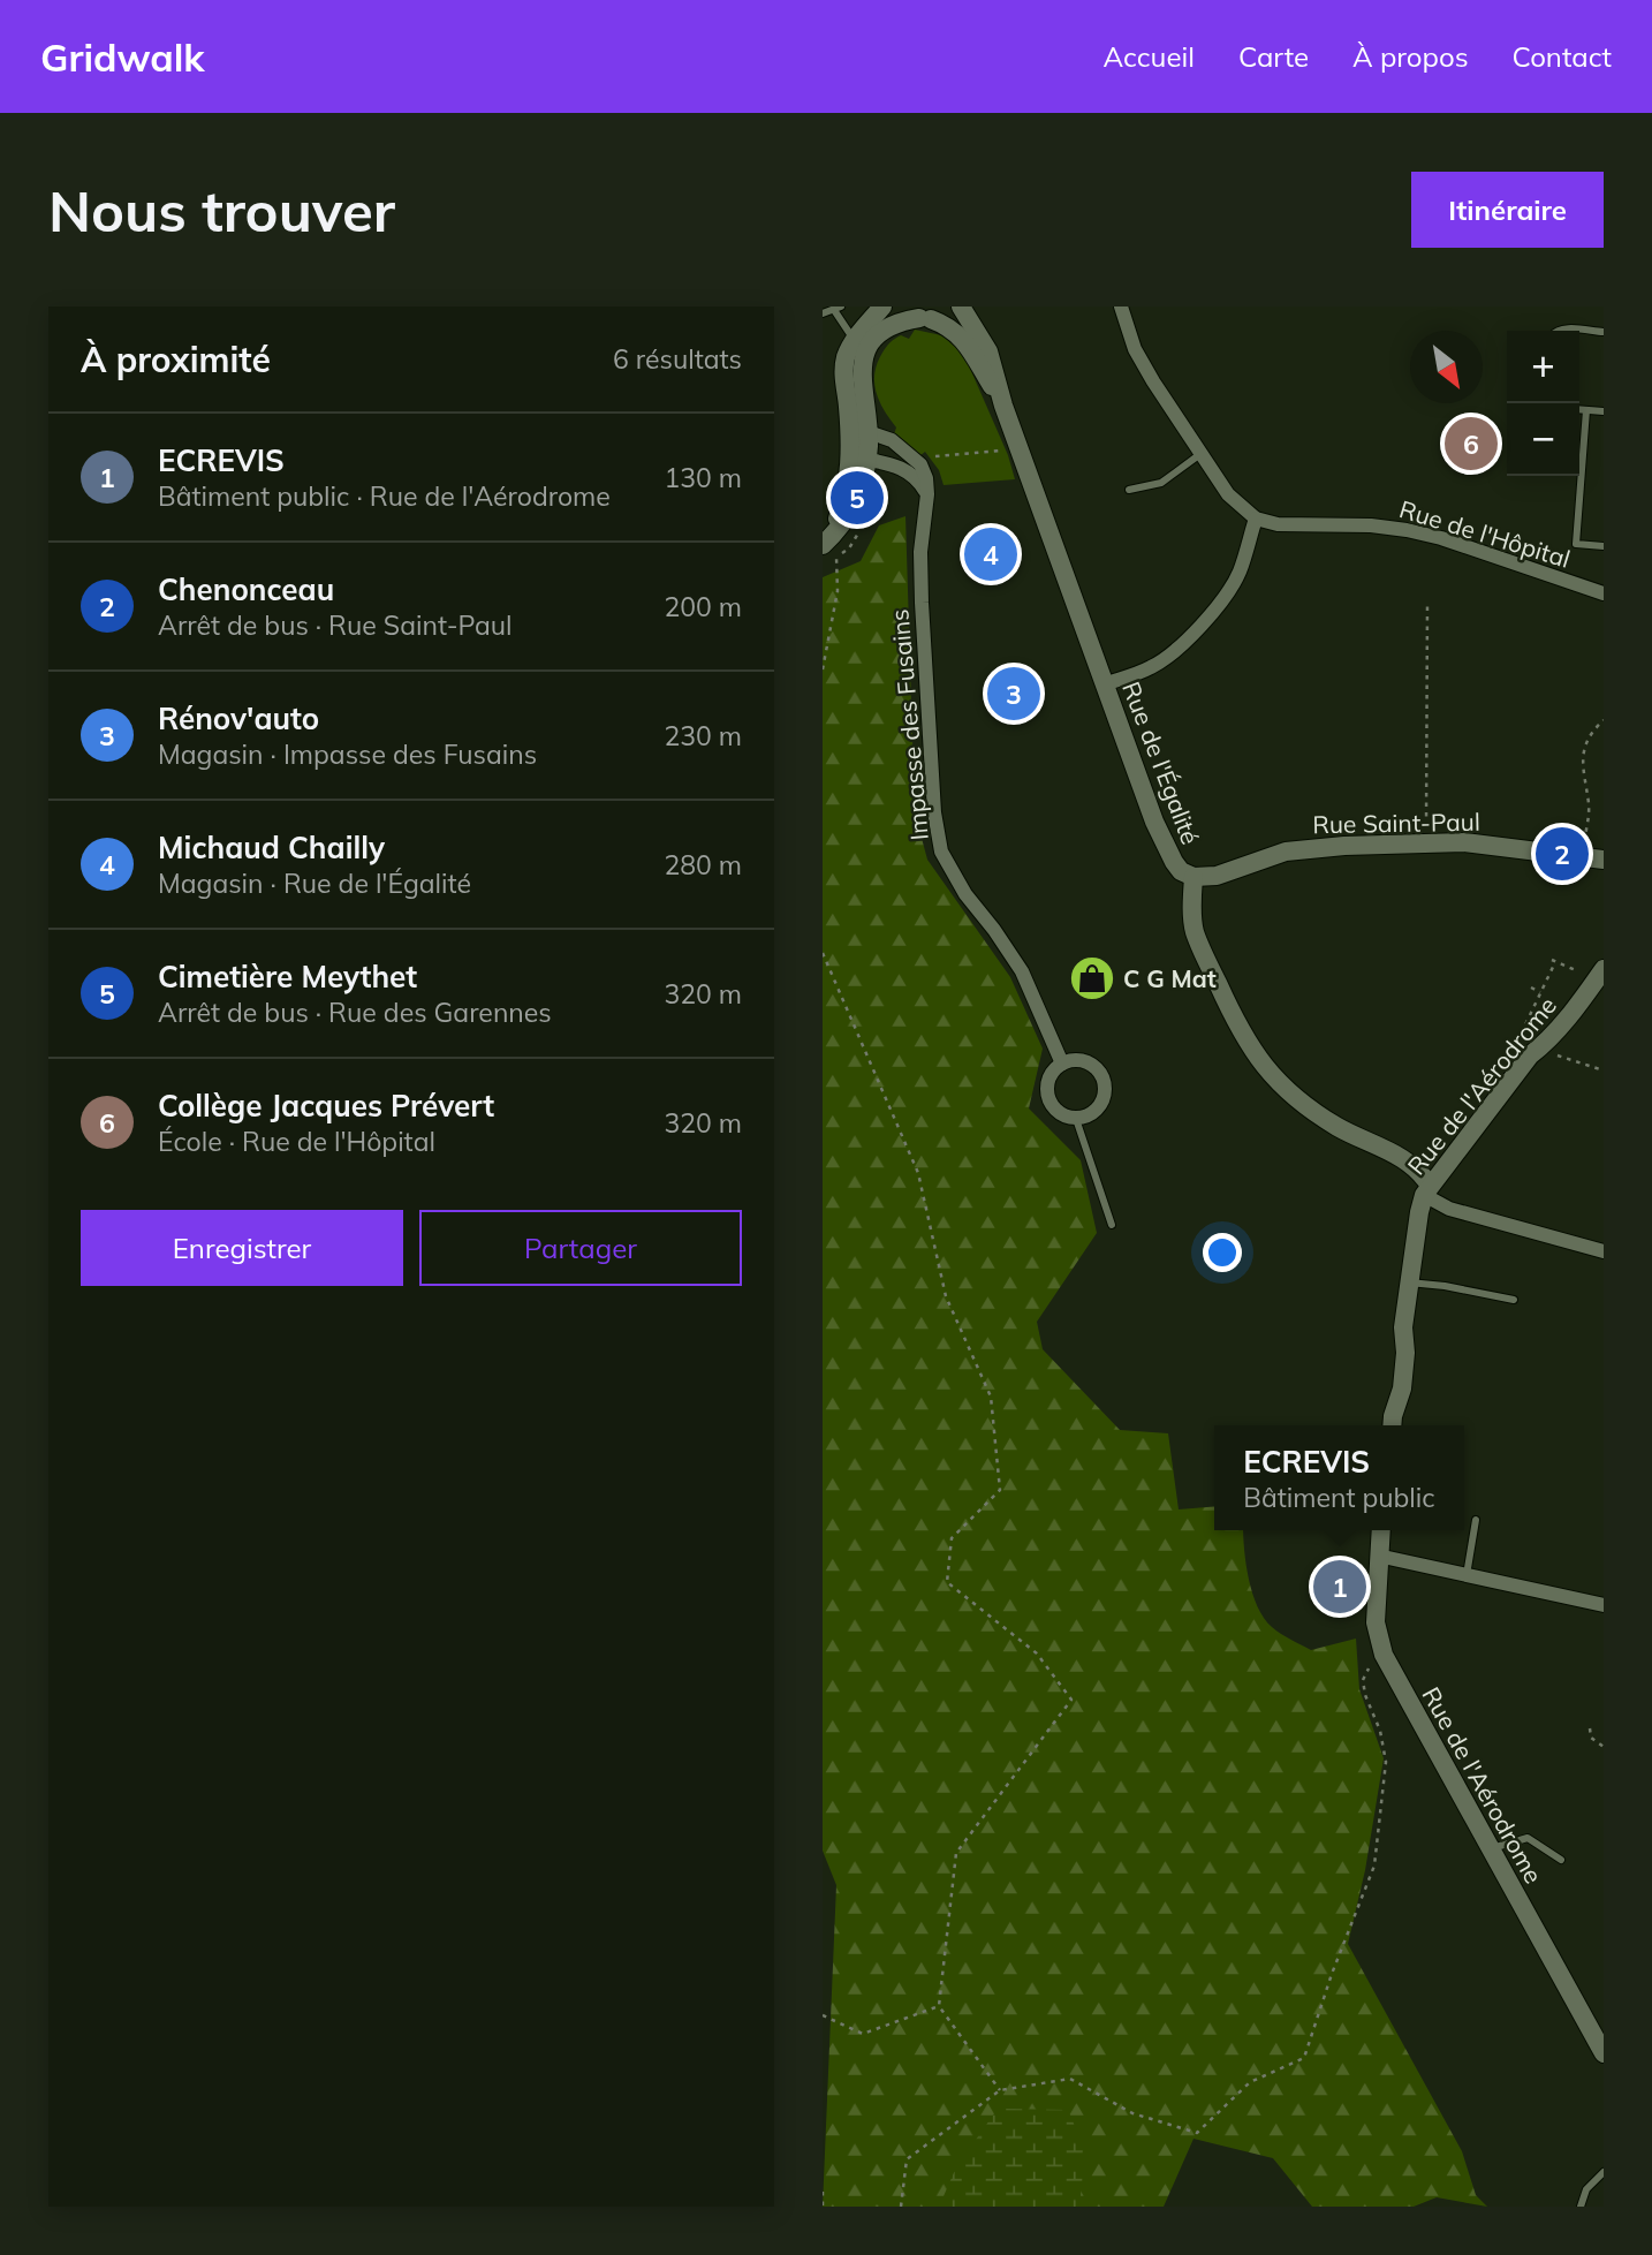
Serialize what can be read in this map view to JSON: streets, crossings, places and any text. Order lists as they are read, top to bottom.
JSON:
{
  "streets": {
    "street": [
      "Rue de l'Hôpital",
      "Impasse des Fusains",
      "Rue de l'Égalité",
      "Rue Saint-Paul",
      "Rue de l'Aérodrome"
    ]
  },
  "crossings": [
    ["Rue de l'Égalité", "Rue Saint-Paul"],
    ["Rue de l'Égalité", "Rue de l'Aérodrome"]
  ],
  "places": {
    "shop": ["C G Mat"]
  },
  "north": "bottom right",
  "page": {
    "header": "Gridwalk",
    "nav": [
      "Accueil",
      "Carte",
      "À propos",
      "Contact"
    ],
    "buttons": [
      "Itinéraire",
      ["Enregistrer", "Partager"]
    ],
    "title": "Nous trouver",
    "heading": ["À proximité", "6 résultats"],
    "map_buttons": ["+", "−"],
    "list": [
      {
        "mark": "1",
        "name": "ECREVIS",
        "note": "Bâtiment public · Rue de l'Aérodrome",
        "value": "130 m"
      },
      {
        "mark": "2",
        "name": "Chenonceau",
        "note": "Arrêt de bus · Rue Saint-Paul",
        "value": "200 m"
      },
      {
        "mark": "3",
        "name": "Rénov'auto",
        "note": "Magasin · Impasse des Fusains",
        "value": "230 m"
      },
      {
        "mark": "4",
        "name": "Michaud Chailly",
        "note": "Magasin · Rue de l'Égalité",
        "value": "280 m"
      },
      {
        "mark": "5",
        "name": "Cimetière Meythet",
        "note": "Arrêt de bus · Rue des Garennes",
        "value": "320 m"
      },
      {
        "mark": "6",
        "name": "Collège Jacques Prévert",
        "note": "École · Rue de l'Hôpital",
        "value": "320 m"
      }
    ],
    "pins": [
      "6",
      "5",
      "4",
      "3",
      "2",
      "1"
    ],
    "popup": ["ECREVIS", "Bâtiment public"]
  }
}
